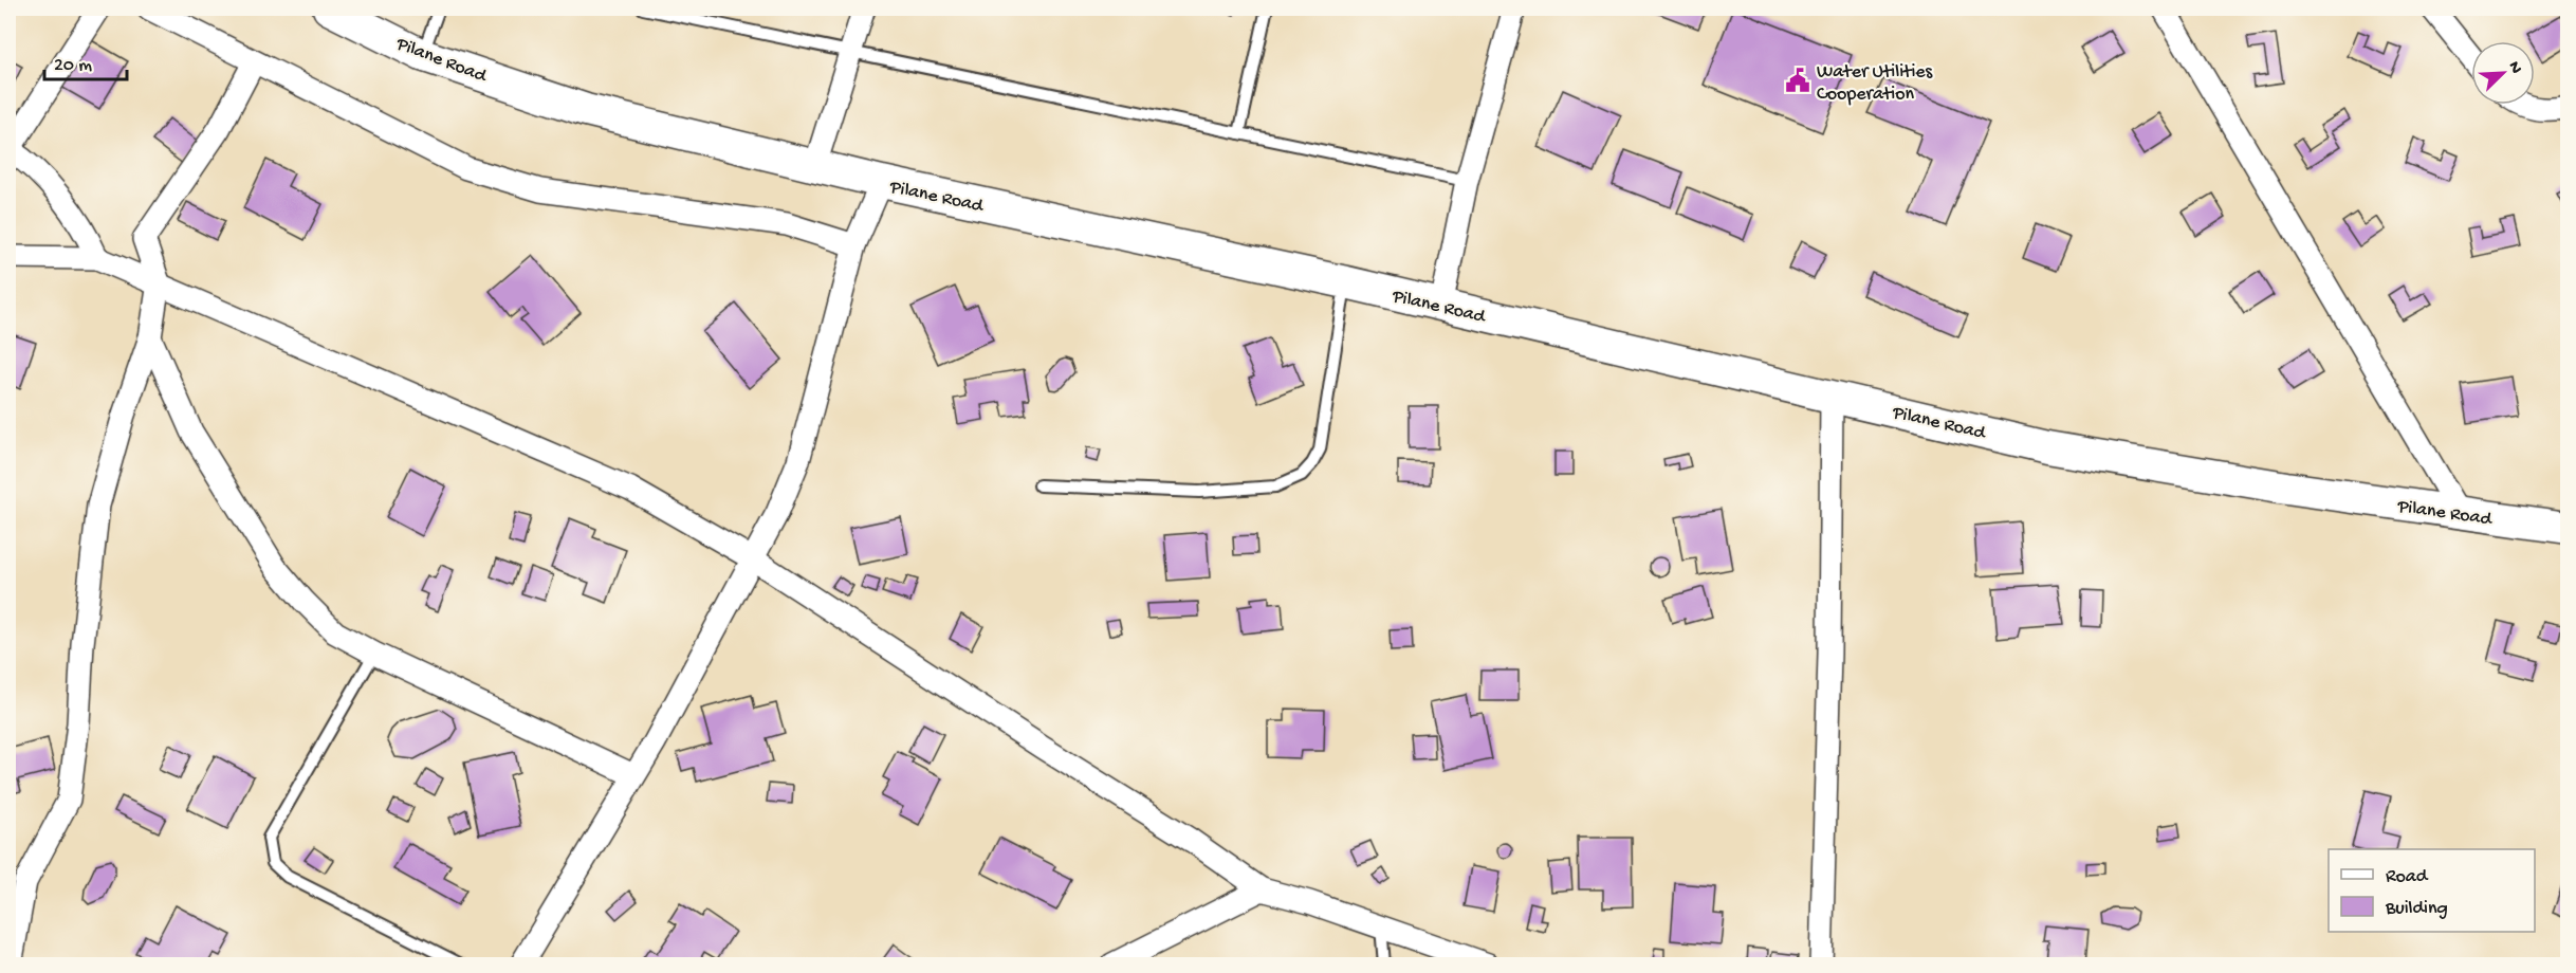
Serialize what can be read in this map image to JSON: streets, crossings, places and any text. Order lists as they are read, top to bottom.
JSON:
{
  "streets": {
    "main road": ["Pilane Road"]
  },
  "places": {
    "public building": ["Water Utilities Cooperation"]
  },
  "legend": ["Road", "Building"],
  "scale_bar": "20 m",
  "north": "top right"
}
